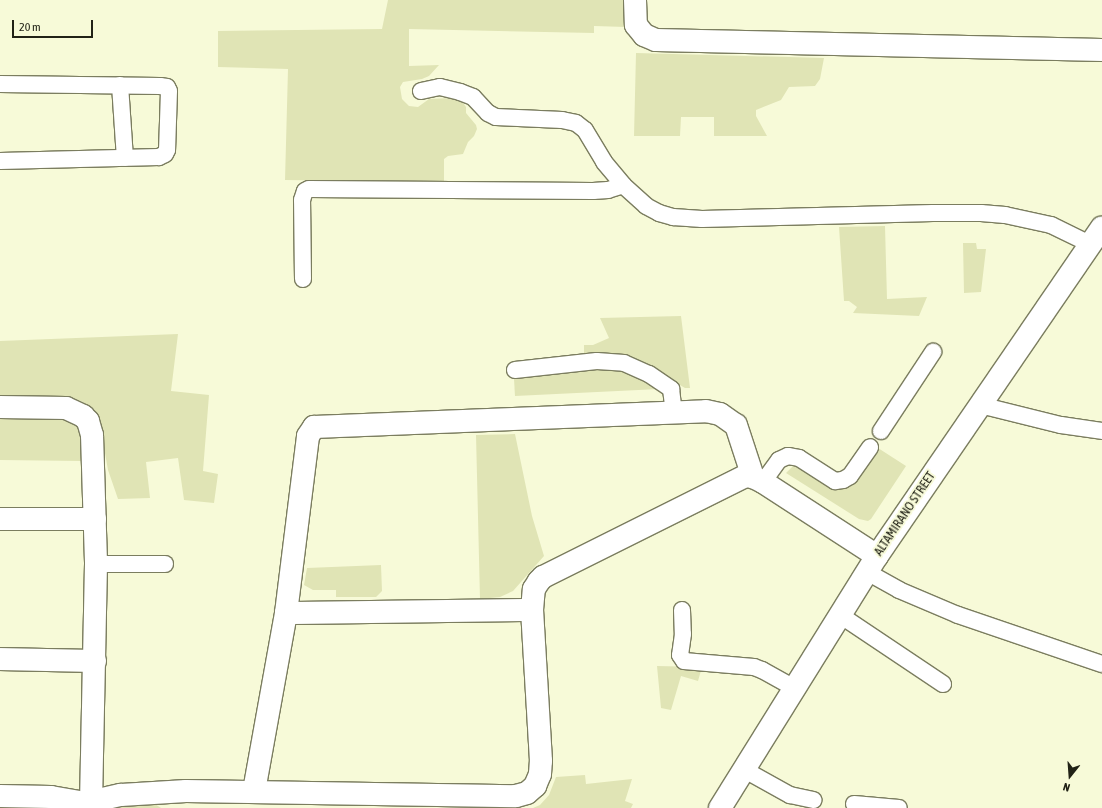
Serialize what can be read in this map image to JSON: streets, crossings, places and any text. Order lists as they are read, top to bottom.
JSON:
{
  "streets": {
    "street": ["ALTAMIRANO STREET"]
  },
  "scale_bar": "20 m",
  "north": "bottom"
}
